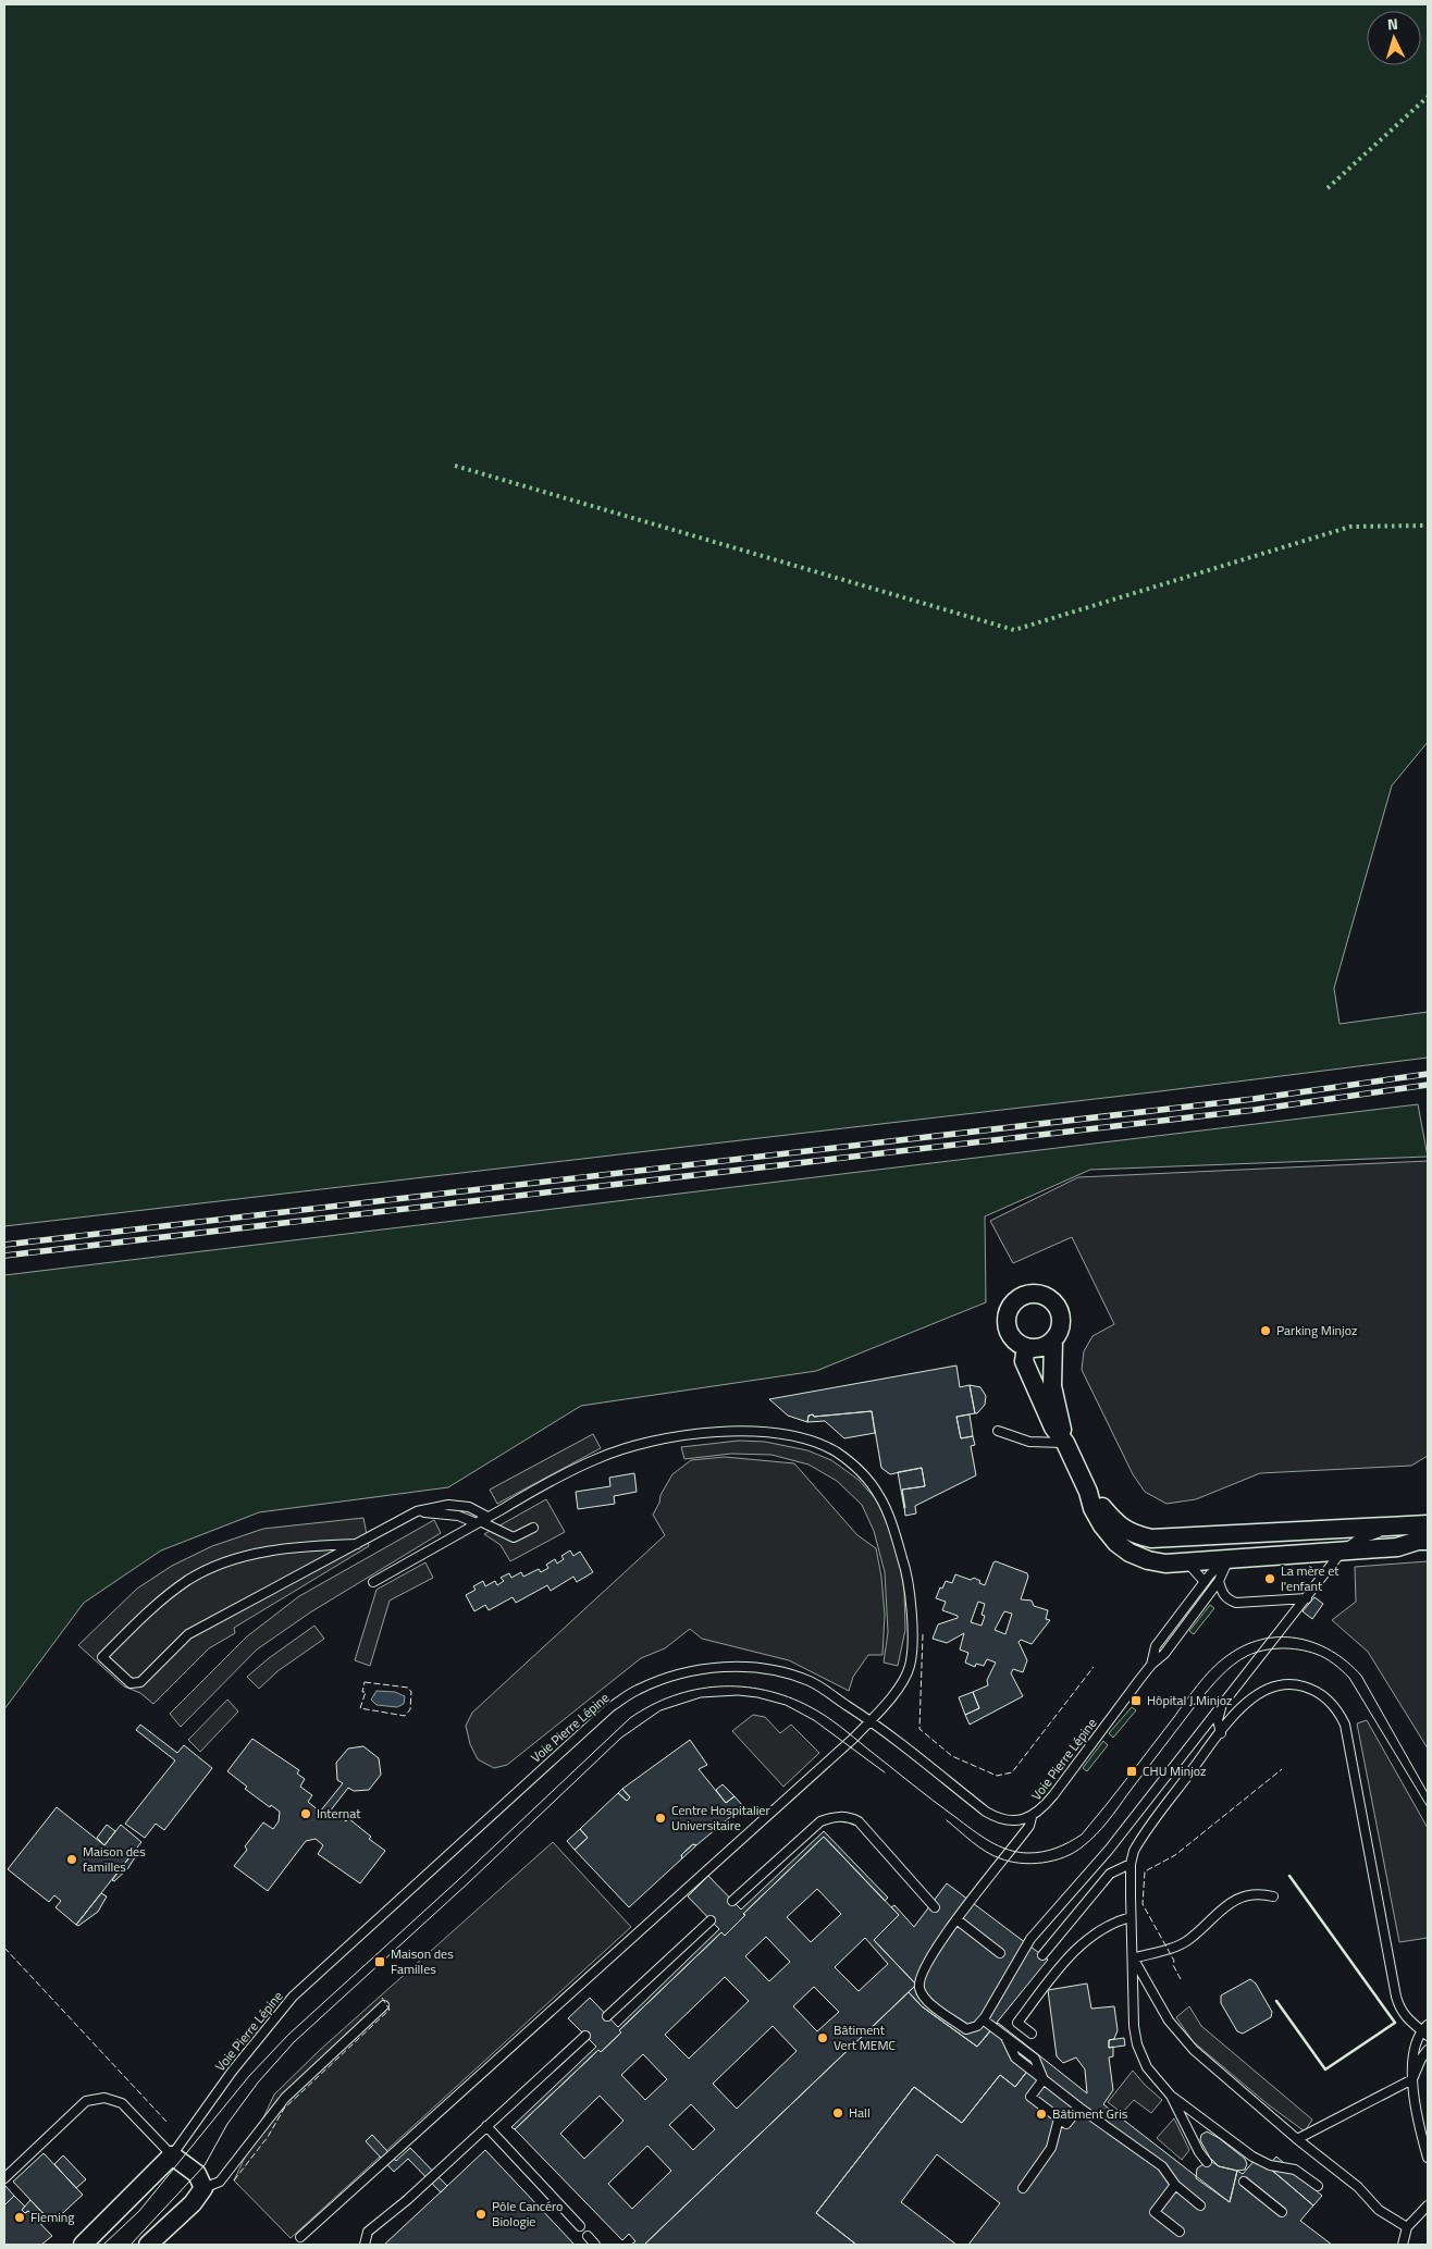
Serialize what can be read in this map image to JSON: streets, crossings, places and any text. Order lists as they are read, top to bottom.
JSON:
{
  "streets": {
    "lane": ["Voie Pierre Lépine"]
  },
  "places": {
    "other": [
      "Parking Minjoz",
      "La mère et l'enfant",
      "Internat",
      "Centre Hospitalier Universitaire",
      "Maison des familles",
      "Bâtiment Vert MEMC",
      "Hall",
      "Bâtiment Gris",
      "Pôle Cancéro Biologie",
      "Fleming"
    ],
    "transit": ["Hôpital J.Minjoz", "CHU Minjoz", "Maison des Familles"]
  },
  "north": "top"
}
